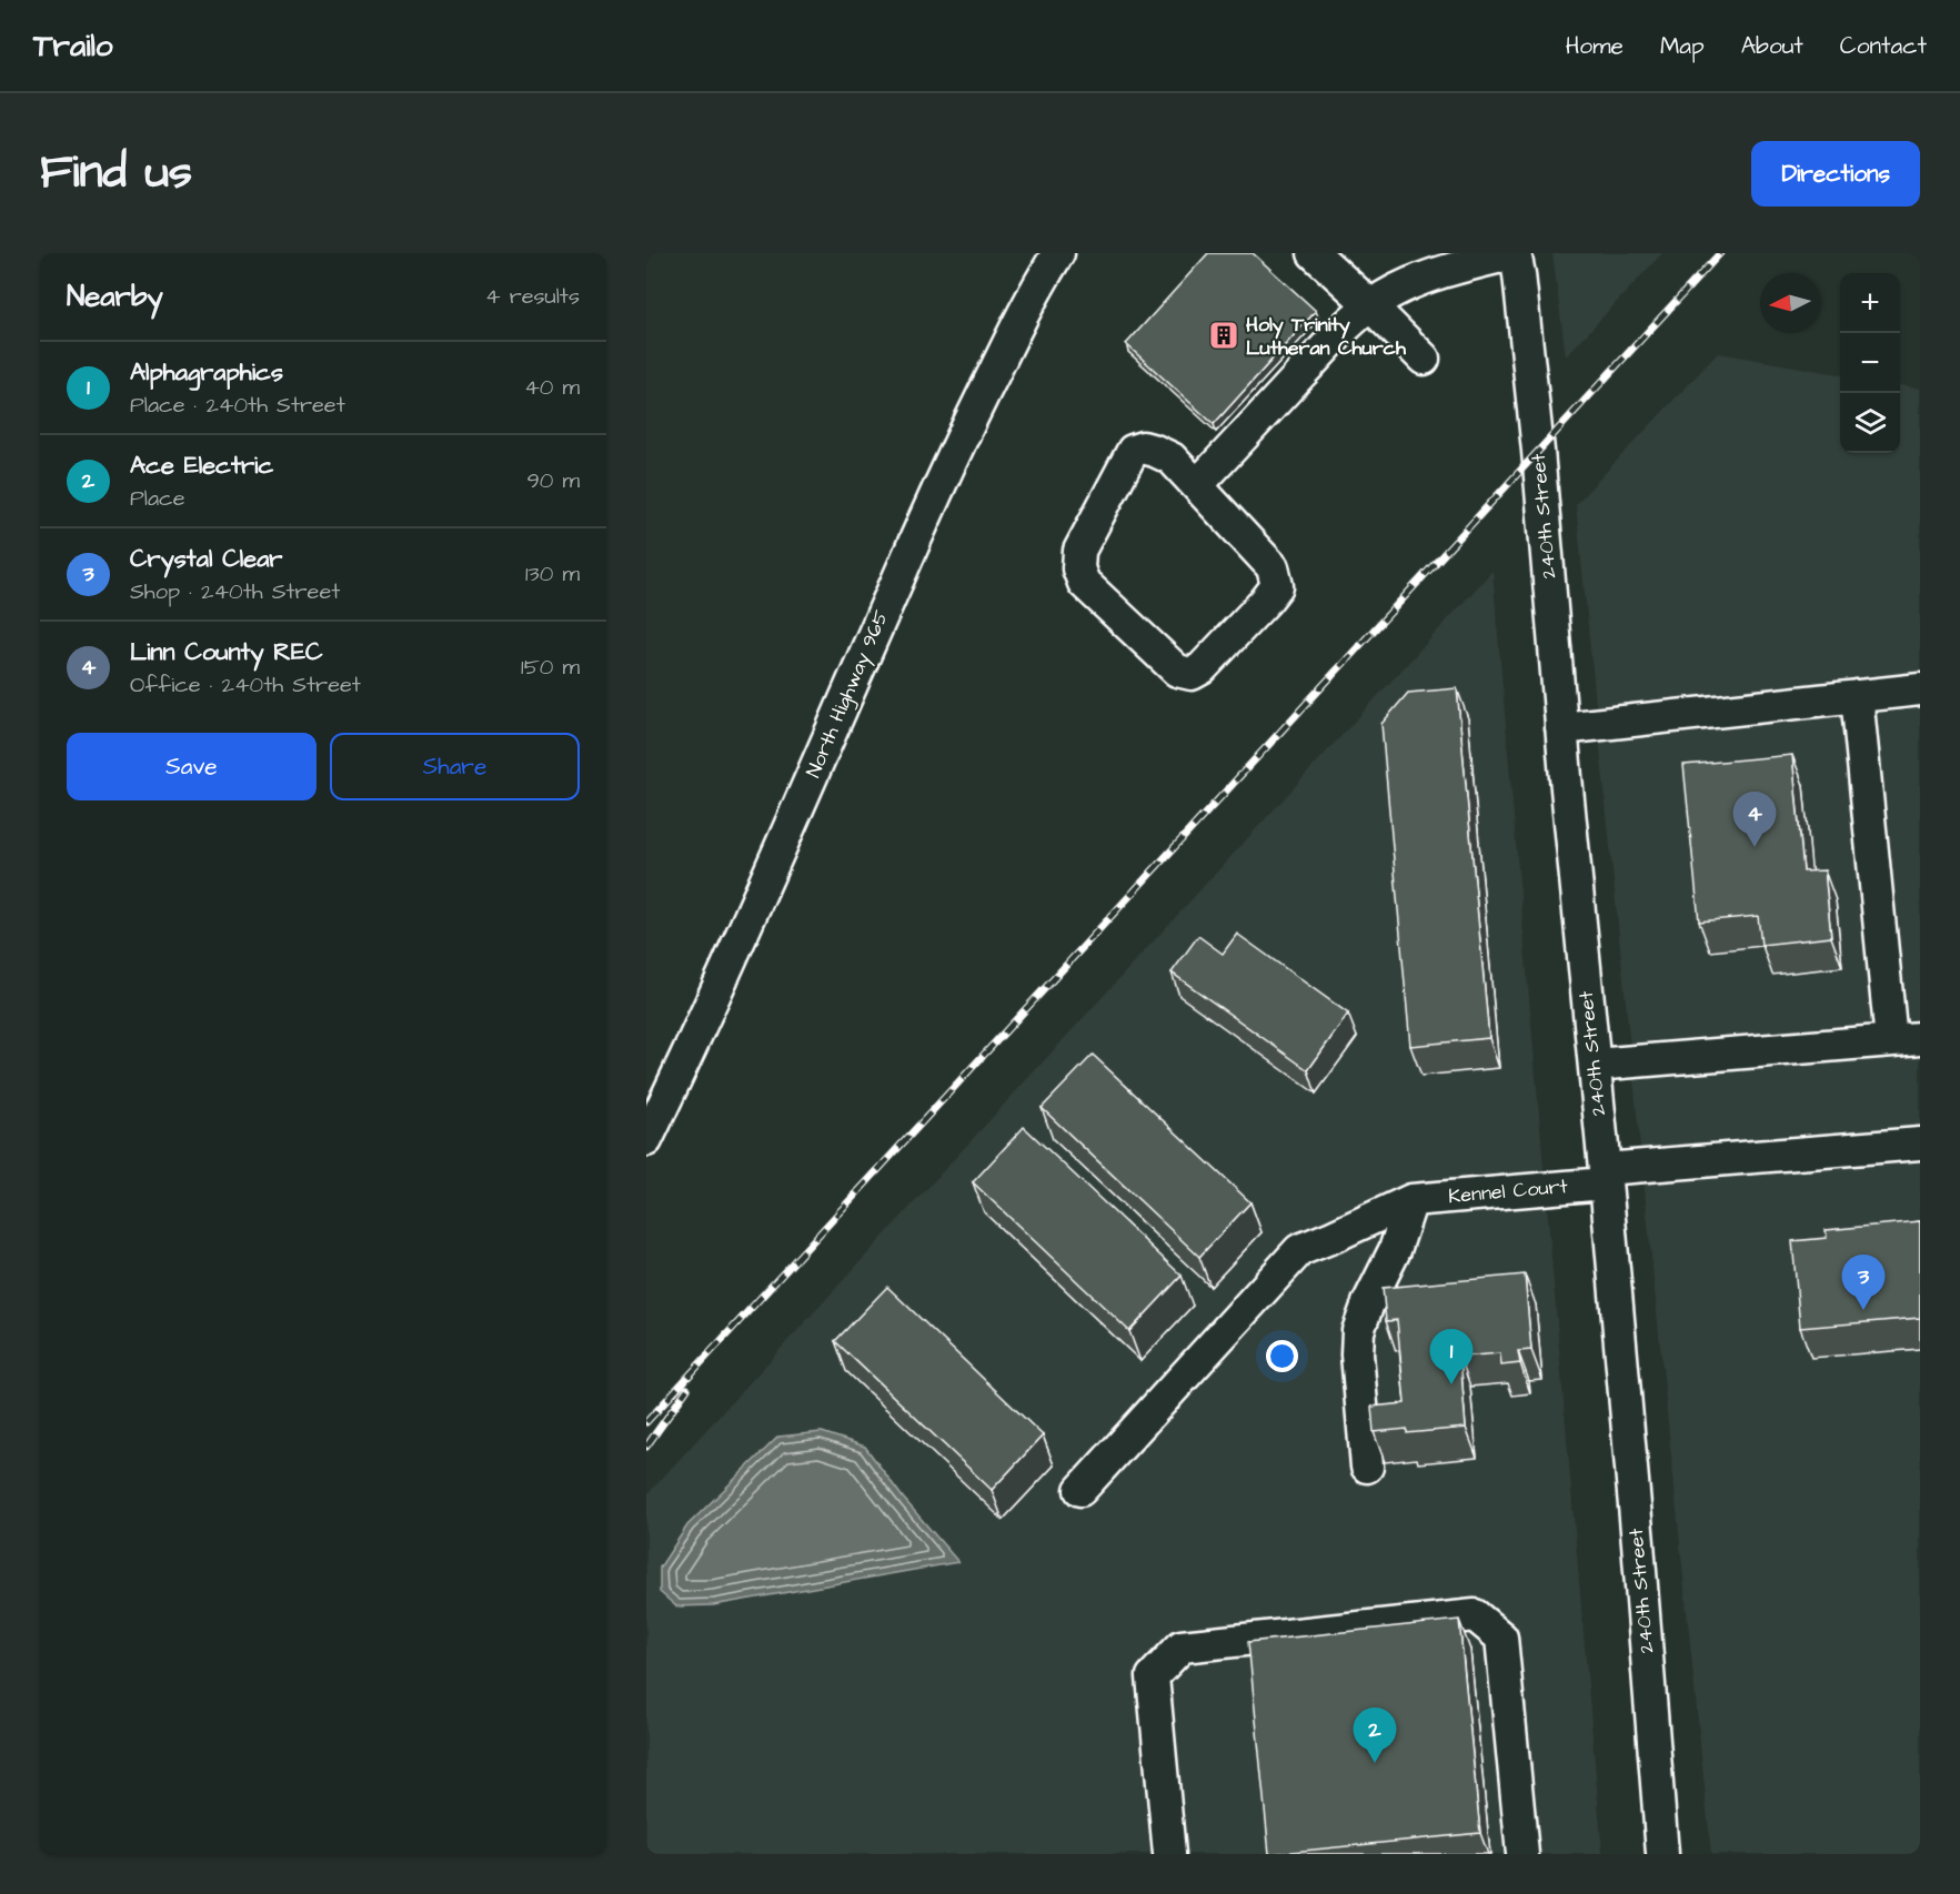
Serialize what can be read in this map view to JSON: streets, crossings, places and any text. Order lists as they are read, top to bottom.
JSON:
{
  "streets": {
    "street": ["240th Street", "North Highway 965", "Kennel Court"]
  },
  "crossings": [
    ["240th Street", "Kennel Court"]
  ],
  "places": {
    "building": ["Holy Trinity Lutheran Church"]
  },
  "north": "left",
  "page": {
    "header": "Trailo",
    "nav": [
      "Home",
      "Map",
      "About",
      "Contact"
    ],
    "title": "Find us",
    "buttons": [
      "Directions",
      ["Save", "Share"]
    ],
    "heading": ["Nearby", "4 results"],
    "map_buttons": ["+", "−"],
    "list": [
      {
        "mark": "1",
        "name": "Alphagraphics",
        "note": "Place · 240th Street",
        "value": "40 m"
      },
      {
        "mark": "2",
        "name": "Ace Electric",
        "note": "Place",
        "value": "90 m"
      },
      {
        "mark": "3",
        "name": "Crystal Clear",
        "note": "Shop · 240th Street",
        "value": "130 m"
      },
      {
        "mark": "4",
        "name": "Linn County REC",
        "note": "Office · 240th Street",
        "value": "150 m"
      }
    ],
    "pins": [
      "4",
      "3",
      "1",
      "2"
    ]
  }
}
